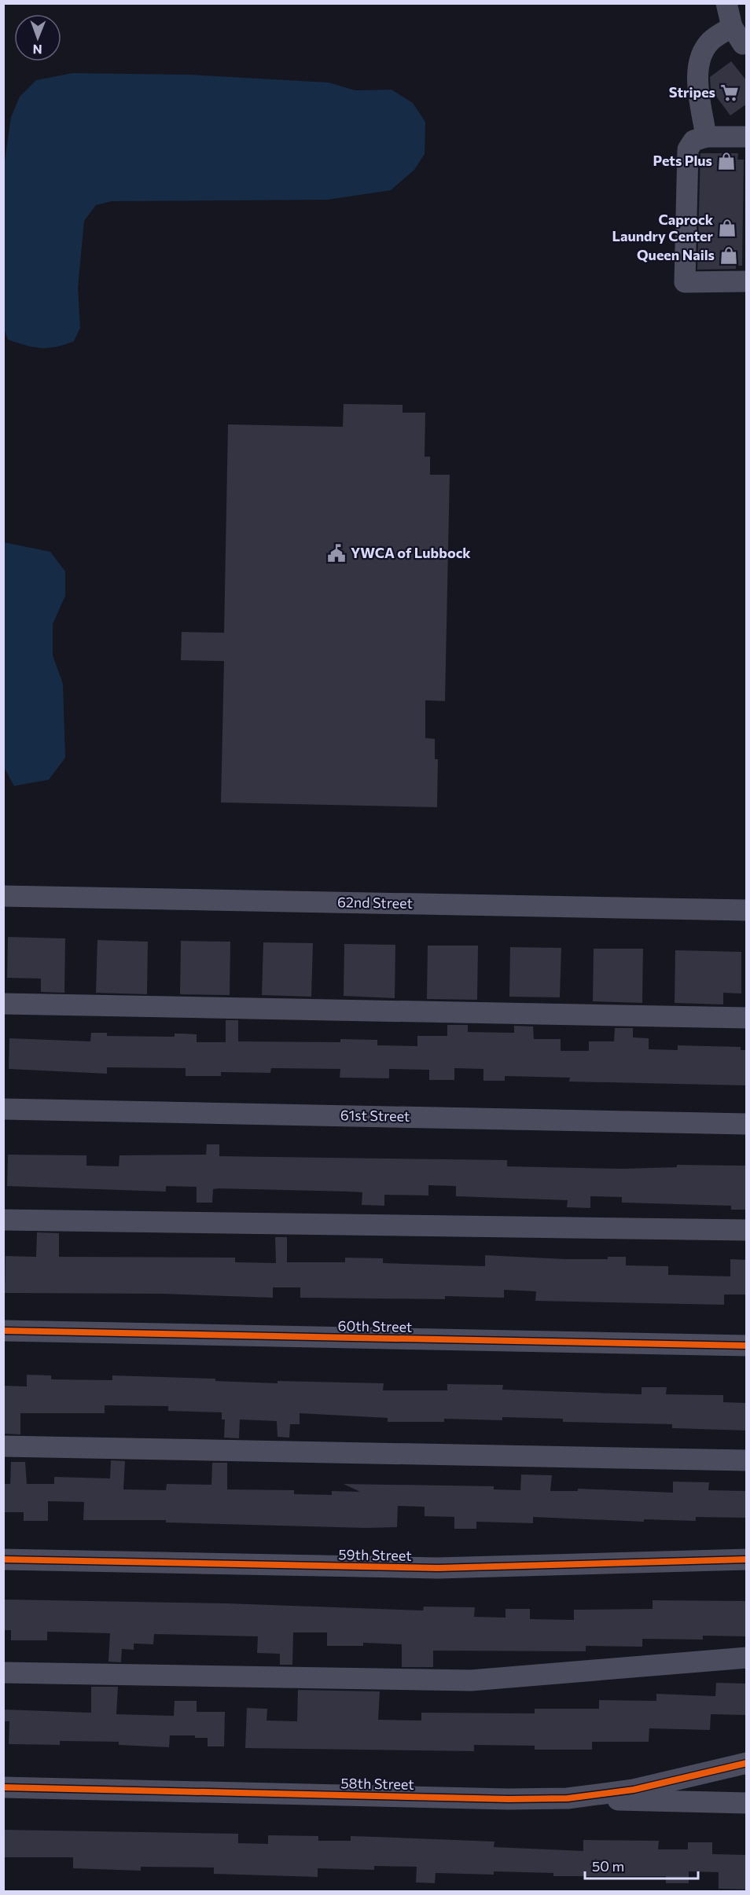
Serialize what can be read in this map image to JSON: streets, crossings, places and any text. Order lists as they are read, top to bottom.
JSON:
{
  "streets": {
    "street": [
      "62nd Street",
      "61st Street",
      "60th Street",
      "59th Street",
      "58th Street"
    ]
  },
  "places": {
    "supermarket": ["Stripes"],
    "shop": ["Pets Plus", "Caprock Laundry Center", "Queen Nails"],
    "public building": ["YWCA of Lubbock"]
  },
  "scale_bar": "50 m",
  "north": "bottom"
}
